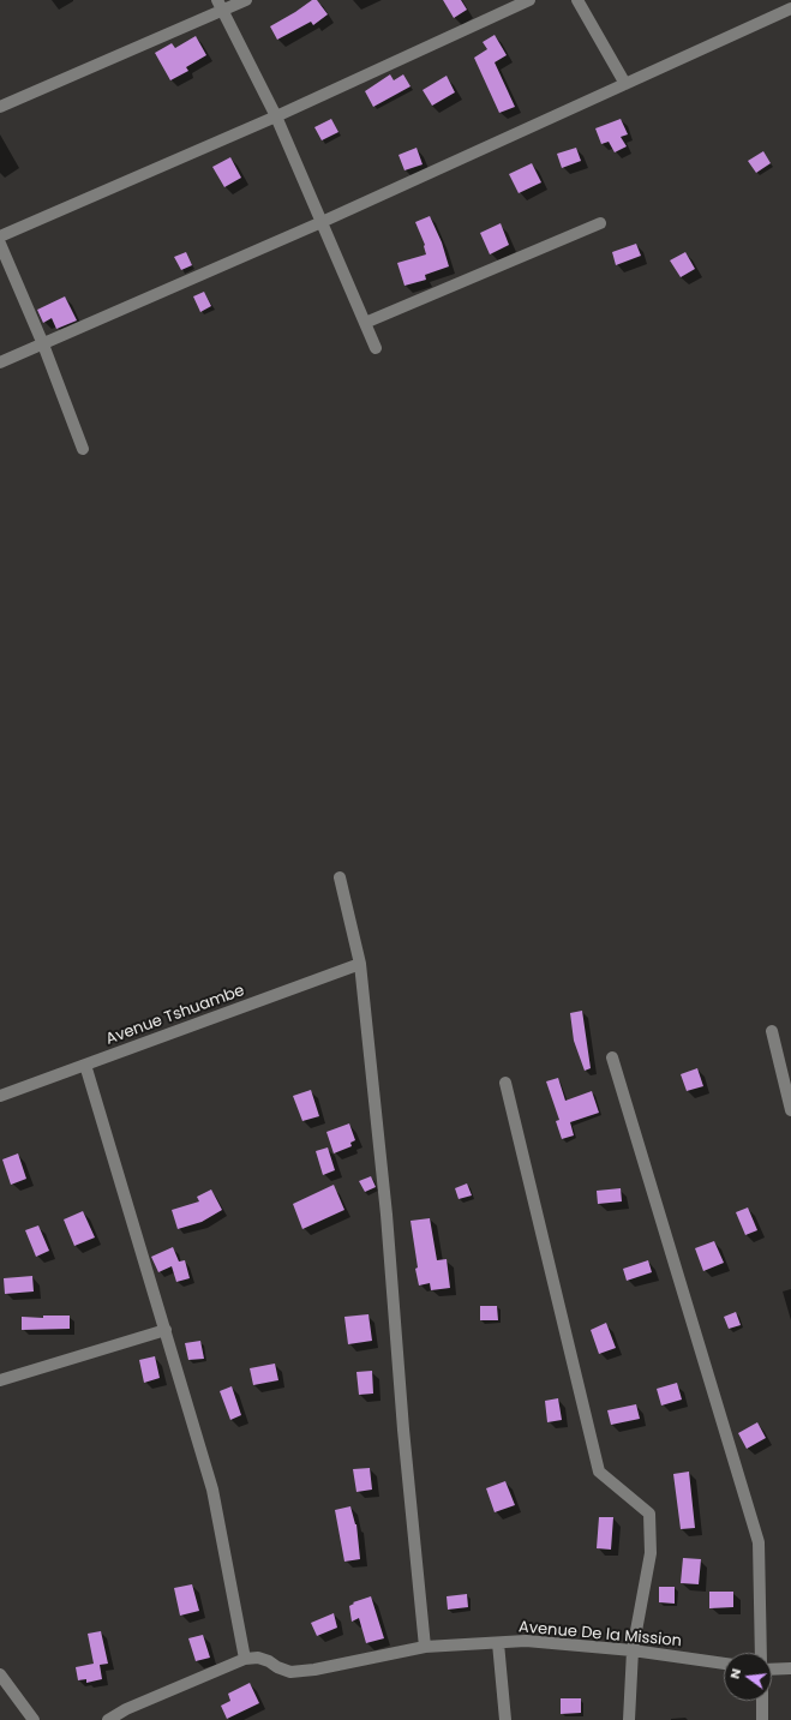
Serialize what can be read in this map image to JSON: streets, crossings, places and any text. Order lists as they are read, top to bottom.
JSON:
{
  "streets": {
    "street": ["Avenue Tshuambe", "Avenue De la Mission"]
  },
  "north": "left"
}
